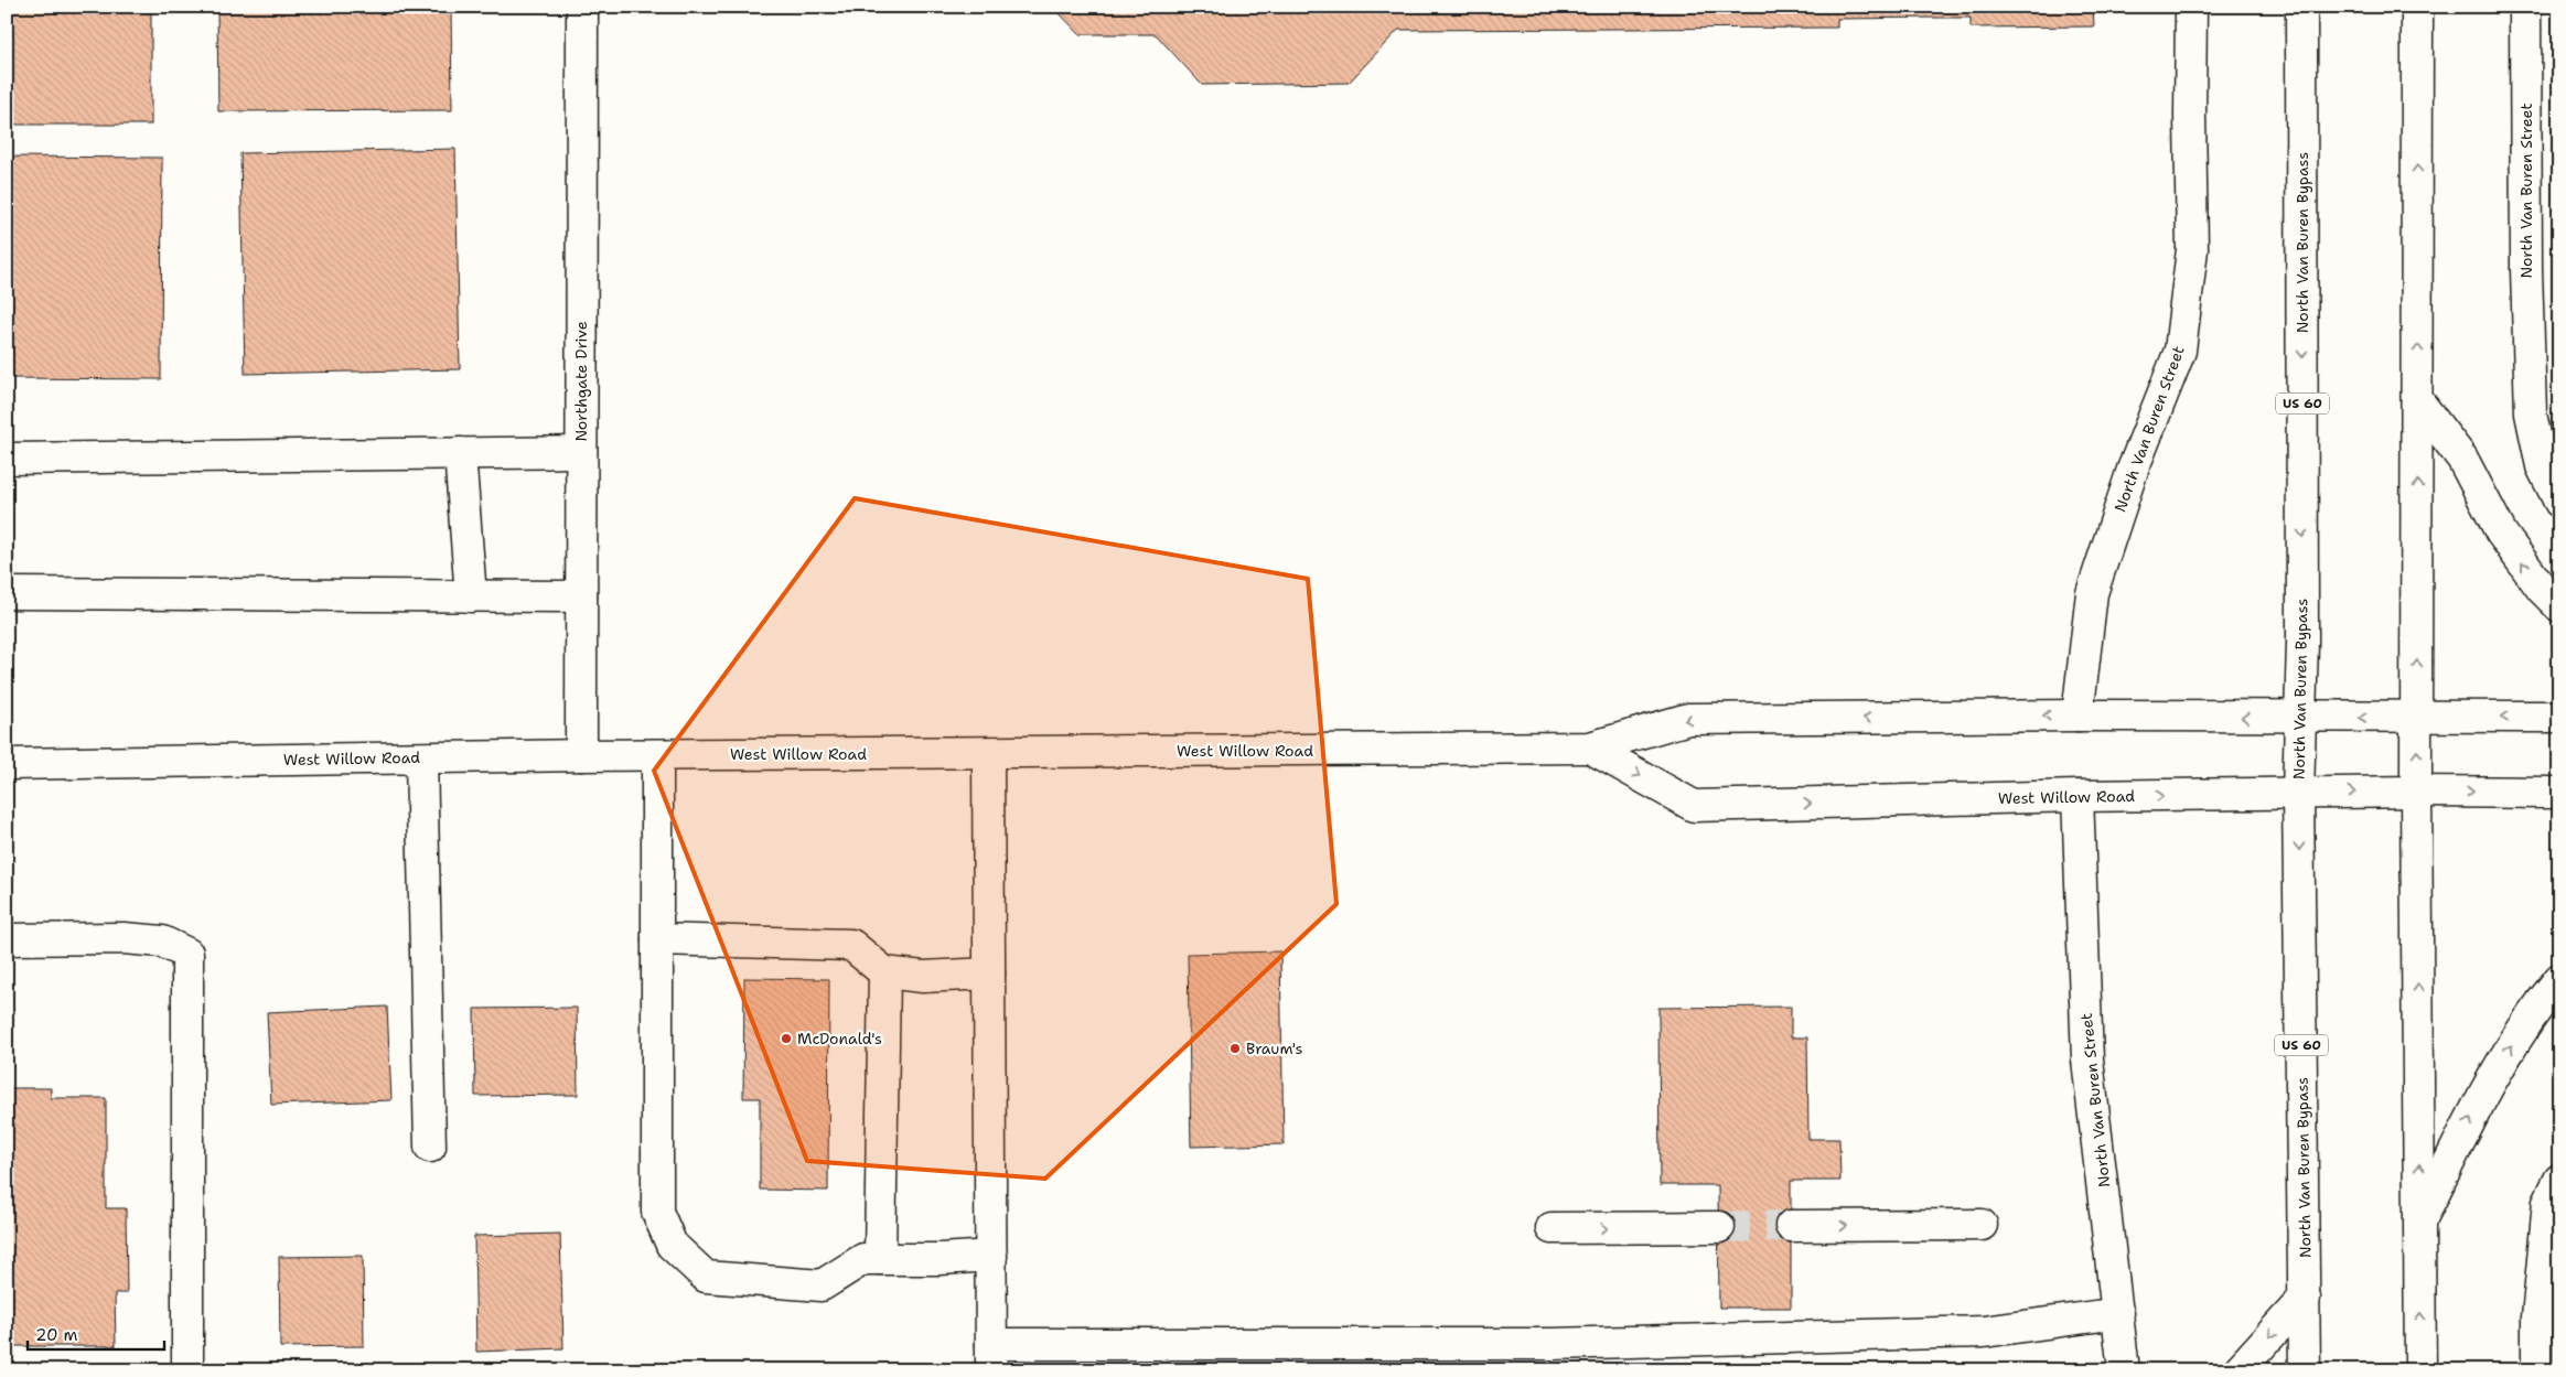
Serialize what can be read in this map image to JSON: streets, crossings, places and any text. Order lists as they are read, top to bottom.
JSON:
{
  "streets": {
    "main road": [
      "North Van Buren Street",
      "North Van Buren Bypass",
      "Northgate Drive",
      "US 60",
      "West Willow Road"
    ]
  },
  "crossings": [
    ["North Van Buren Street", "West Willow Road"],
    ["North Van Buren Bypass", "West Willow Road"],
    ["Northgate Drive", "West Willow Road"]
  ],
  "places": ["McDonald's", "Braum's"],
  "scale_bar": "20 m"
}
